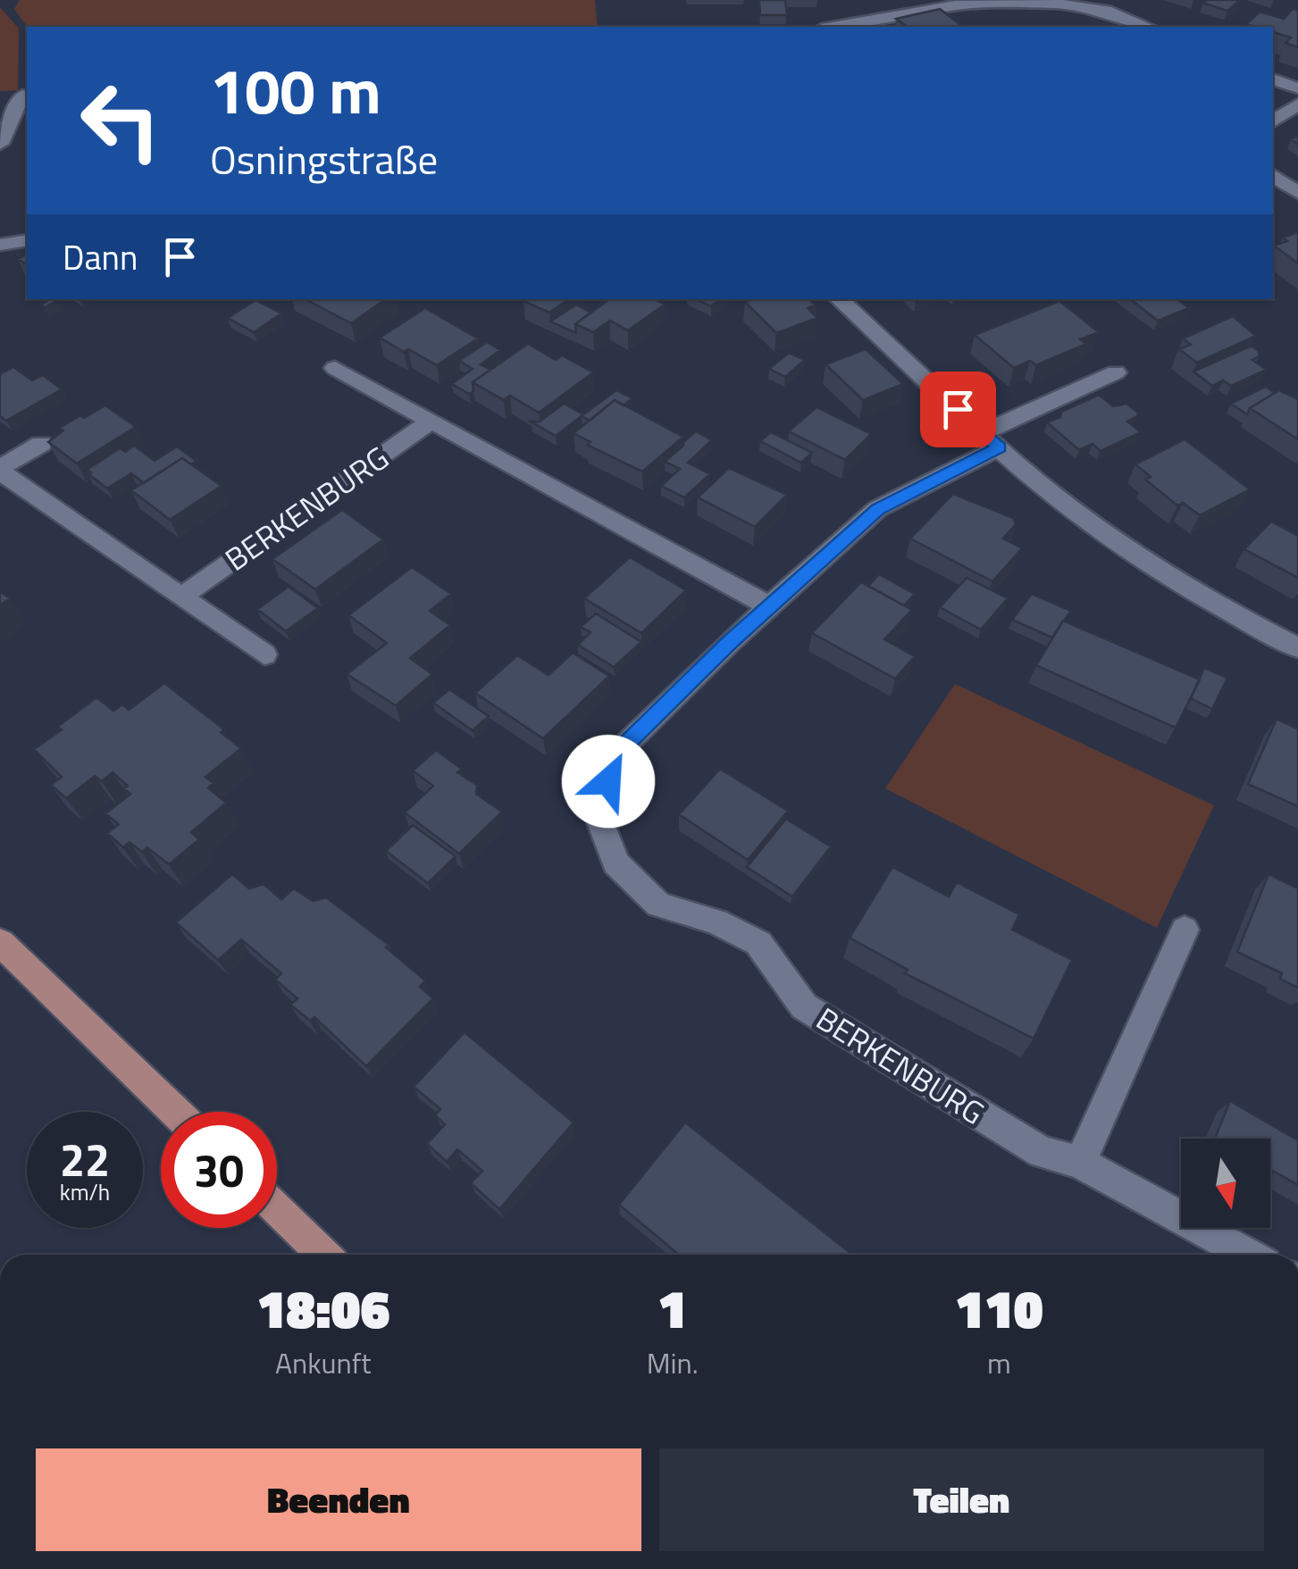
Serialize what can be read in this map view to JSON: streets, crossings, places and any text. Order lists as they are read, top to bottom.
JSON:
{
  "streets": {
    "street": ["BERKENBURG"]
  },
  "north": "bottom",
  "page": {
    "turn": ["100 m", "Osningstraße"],
    "then": "Dann",
    "speed": "22 km/h",
    "limit": "30",
    "eta": [
      "18:06",
      "Ankunft",
      "1",
      "Min.",
      "110",
      "m"
    ],
    "buttons": ["Beenden", "Teilen"]
  }
}
